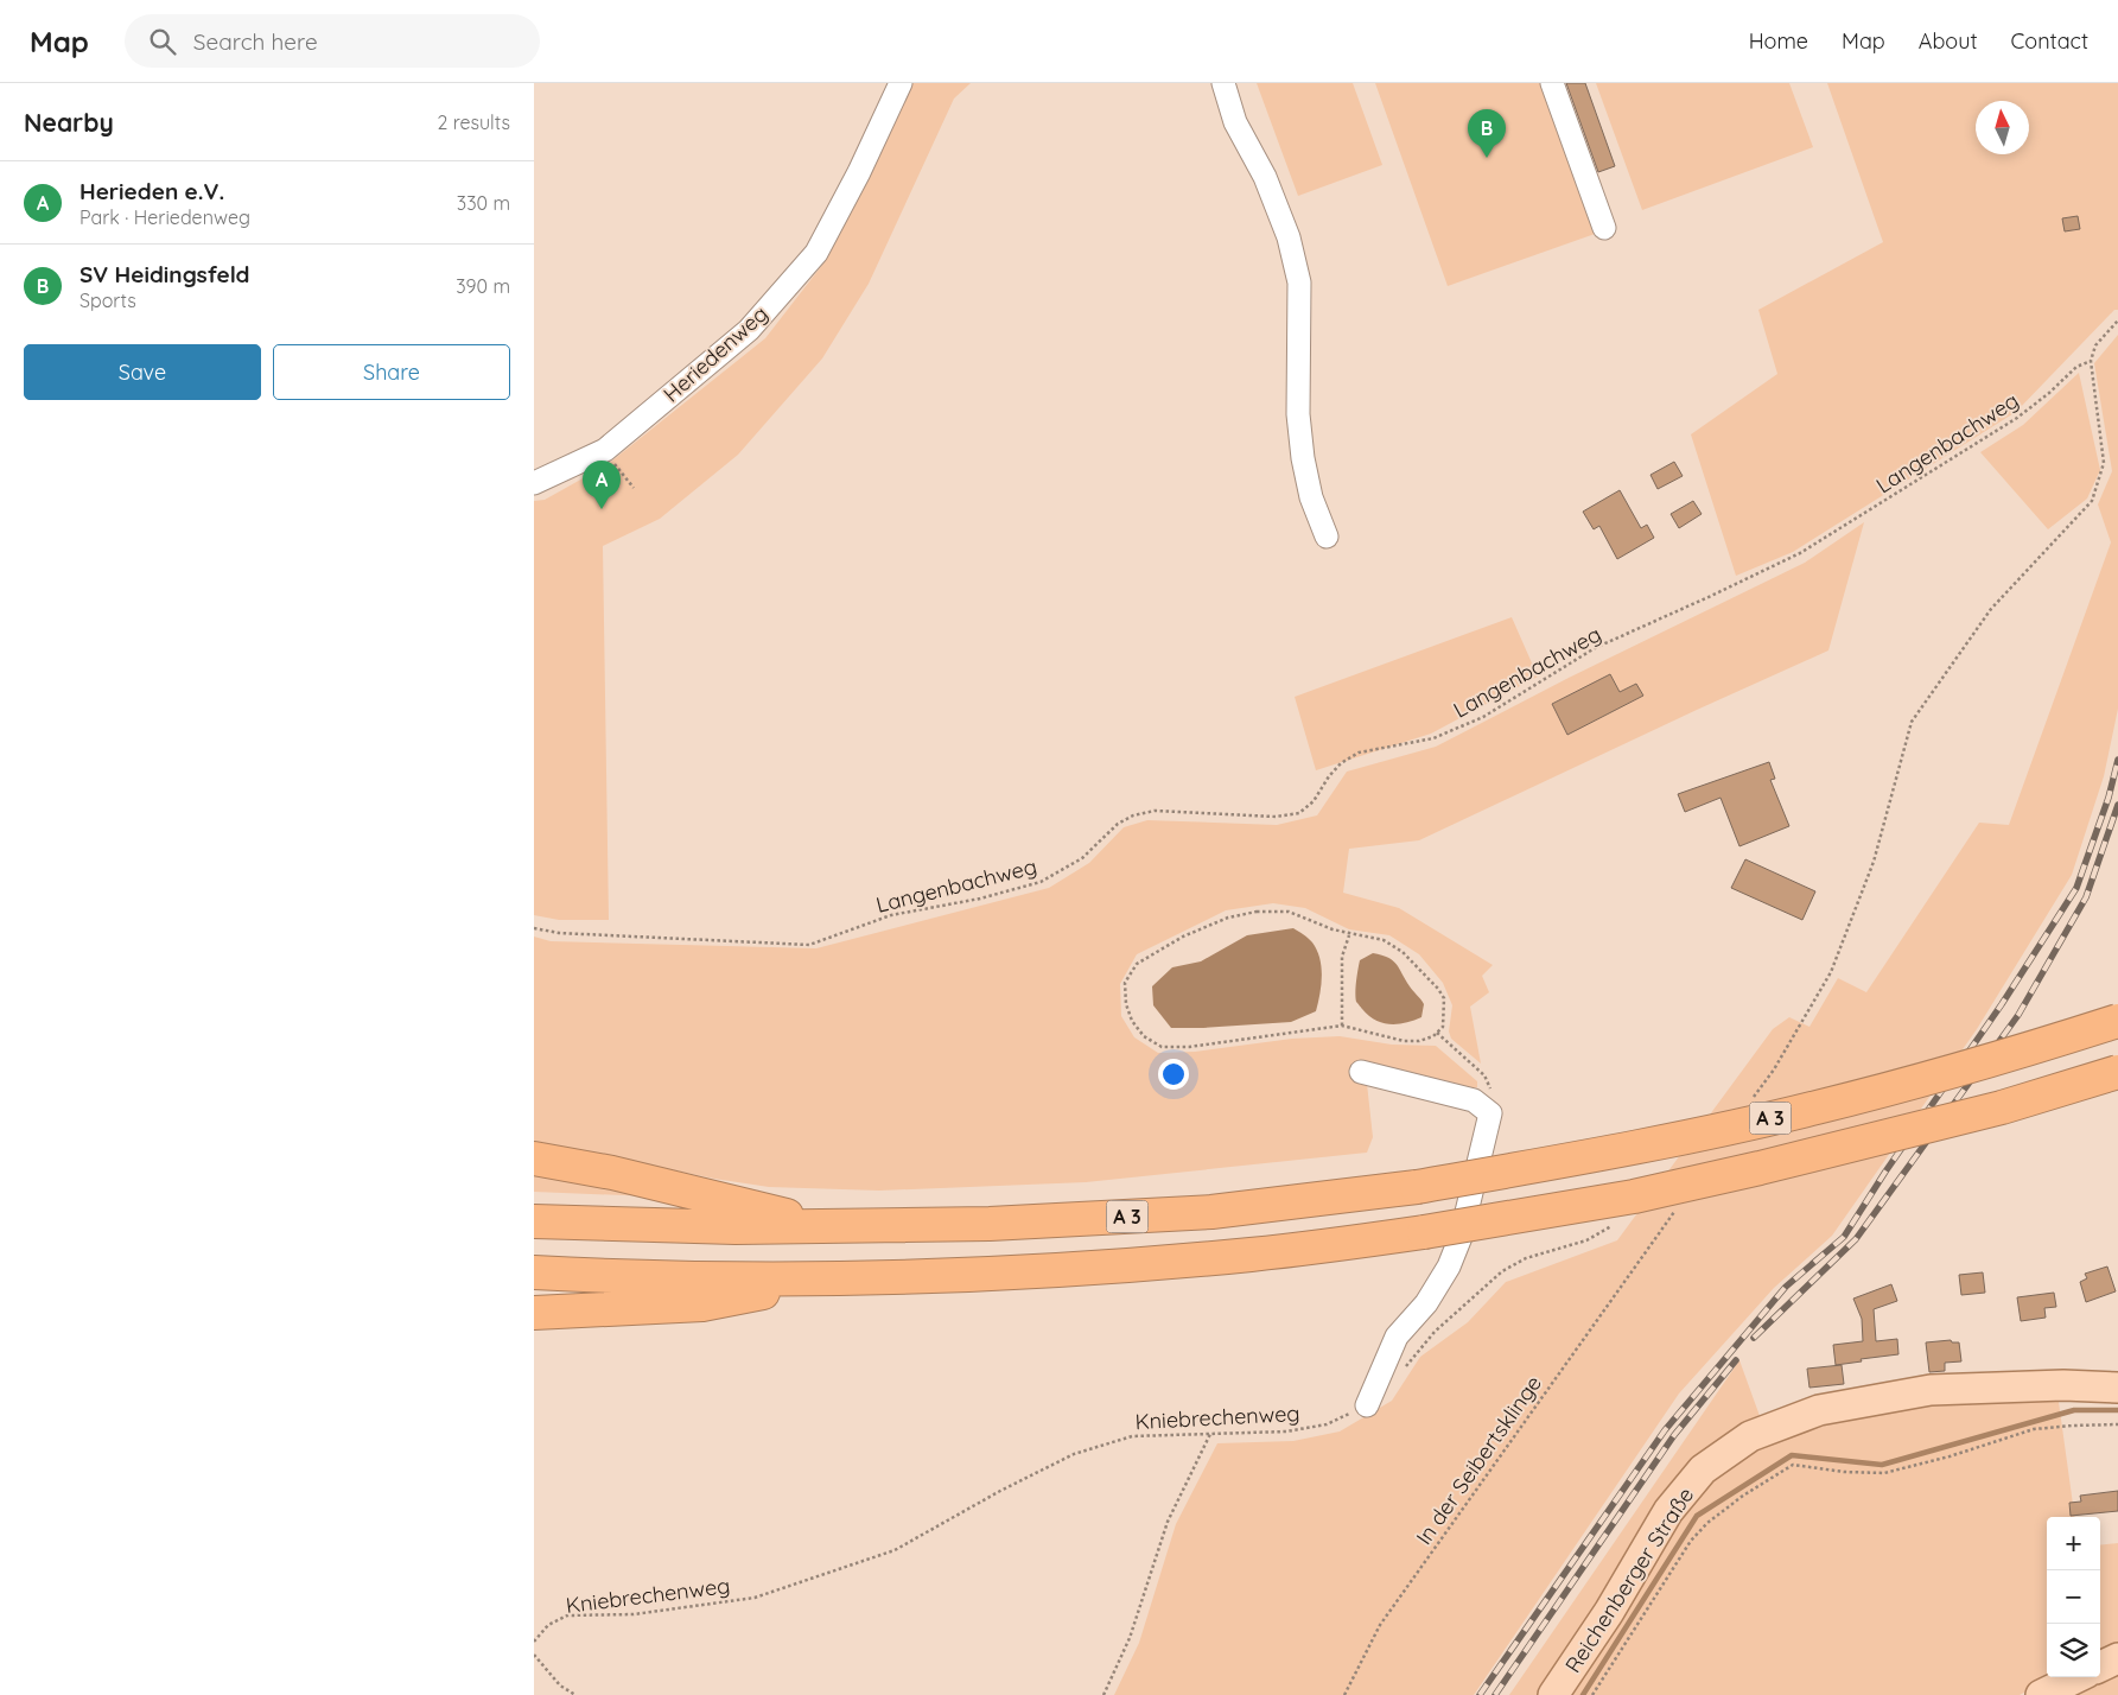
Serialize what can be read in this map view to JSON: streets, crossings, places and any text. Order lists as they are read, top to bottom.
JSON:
{
  "streets": {
    "highway": ["A 3"],
    "main road": ["Reichenberger Straße"],
    "street": ["Heriedenweg"],
    "path": ["Langenbachweg", "Kniebrechenweg", "In der Seibertsklinge"]
  },
  "north": "top",
  "page": {
    "header": "Map",
    "search": "Search here",
    "nav": [
      "Home",
      "Map",
      "About",
      "Contact"
    ],
    "heading": ["Nearby", "2 results"],
    "pins": ["B", "A"],
    "list": [
      {
        "mark": "A",
        "name": "Herieden e.V.",
        "note": "Park · Heriedenweg",
        "value": "330 m"
      },
      {
        "mark": "B",
        "name": "SV Heidingsfeld",
        "note": "Sports",
        "value": "390 m"
      }
    ],
    "buttons": ["Save", "Share"],
    "map_buttons": ["+", "−"]
  }
}
